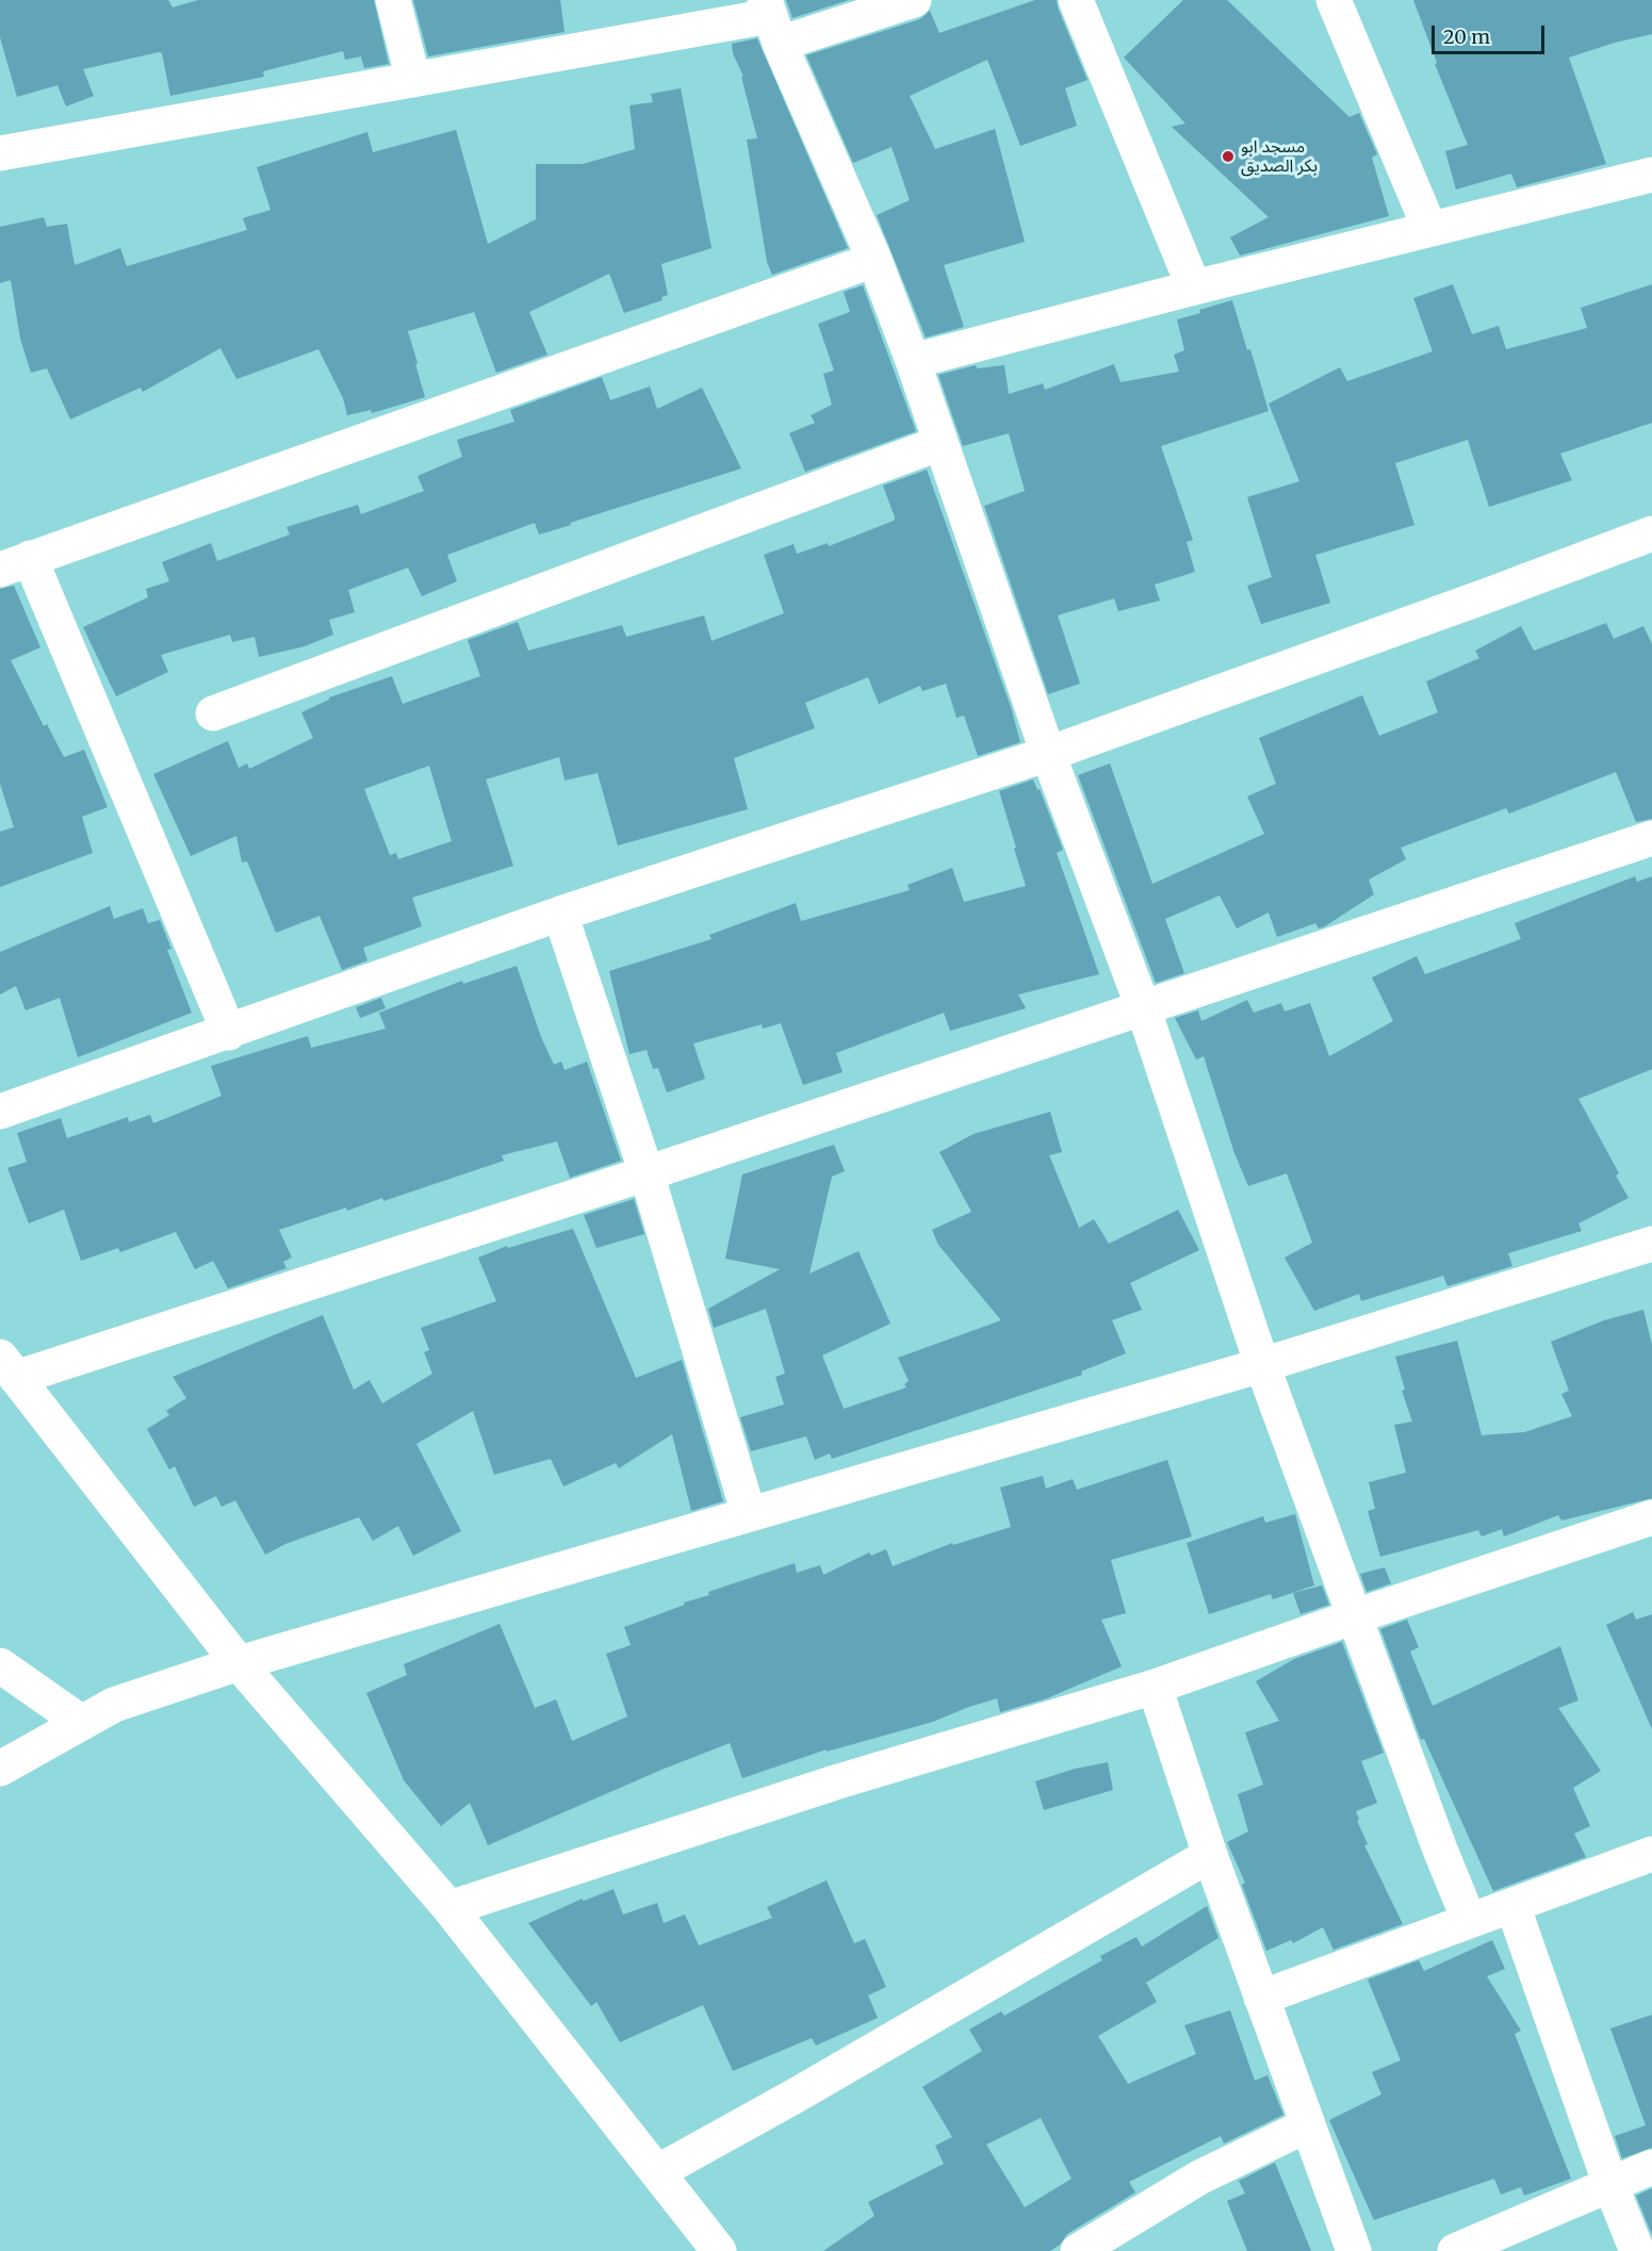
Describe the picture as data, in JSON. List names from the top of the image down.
{
  "places": ["مسجد ابو بكر الصديق"],
  "scale_bar": "20 m"
}
